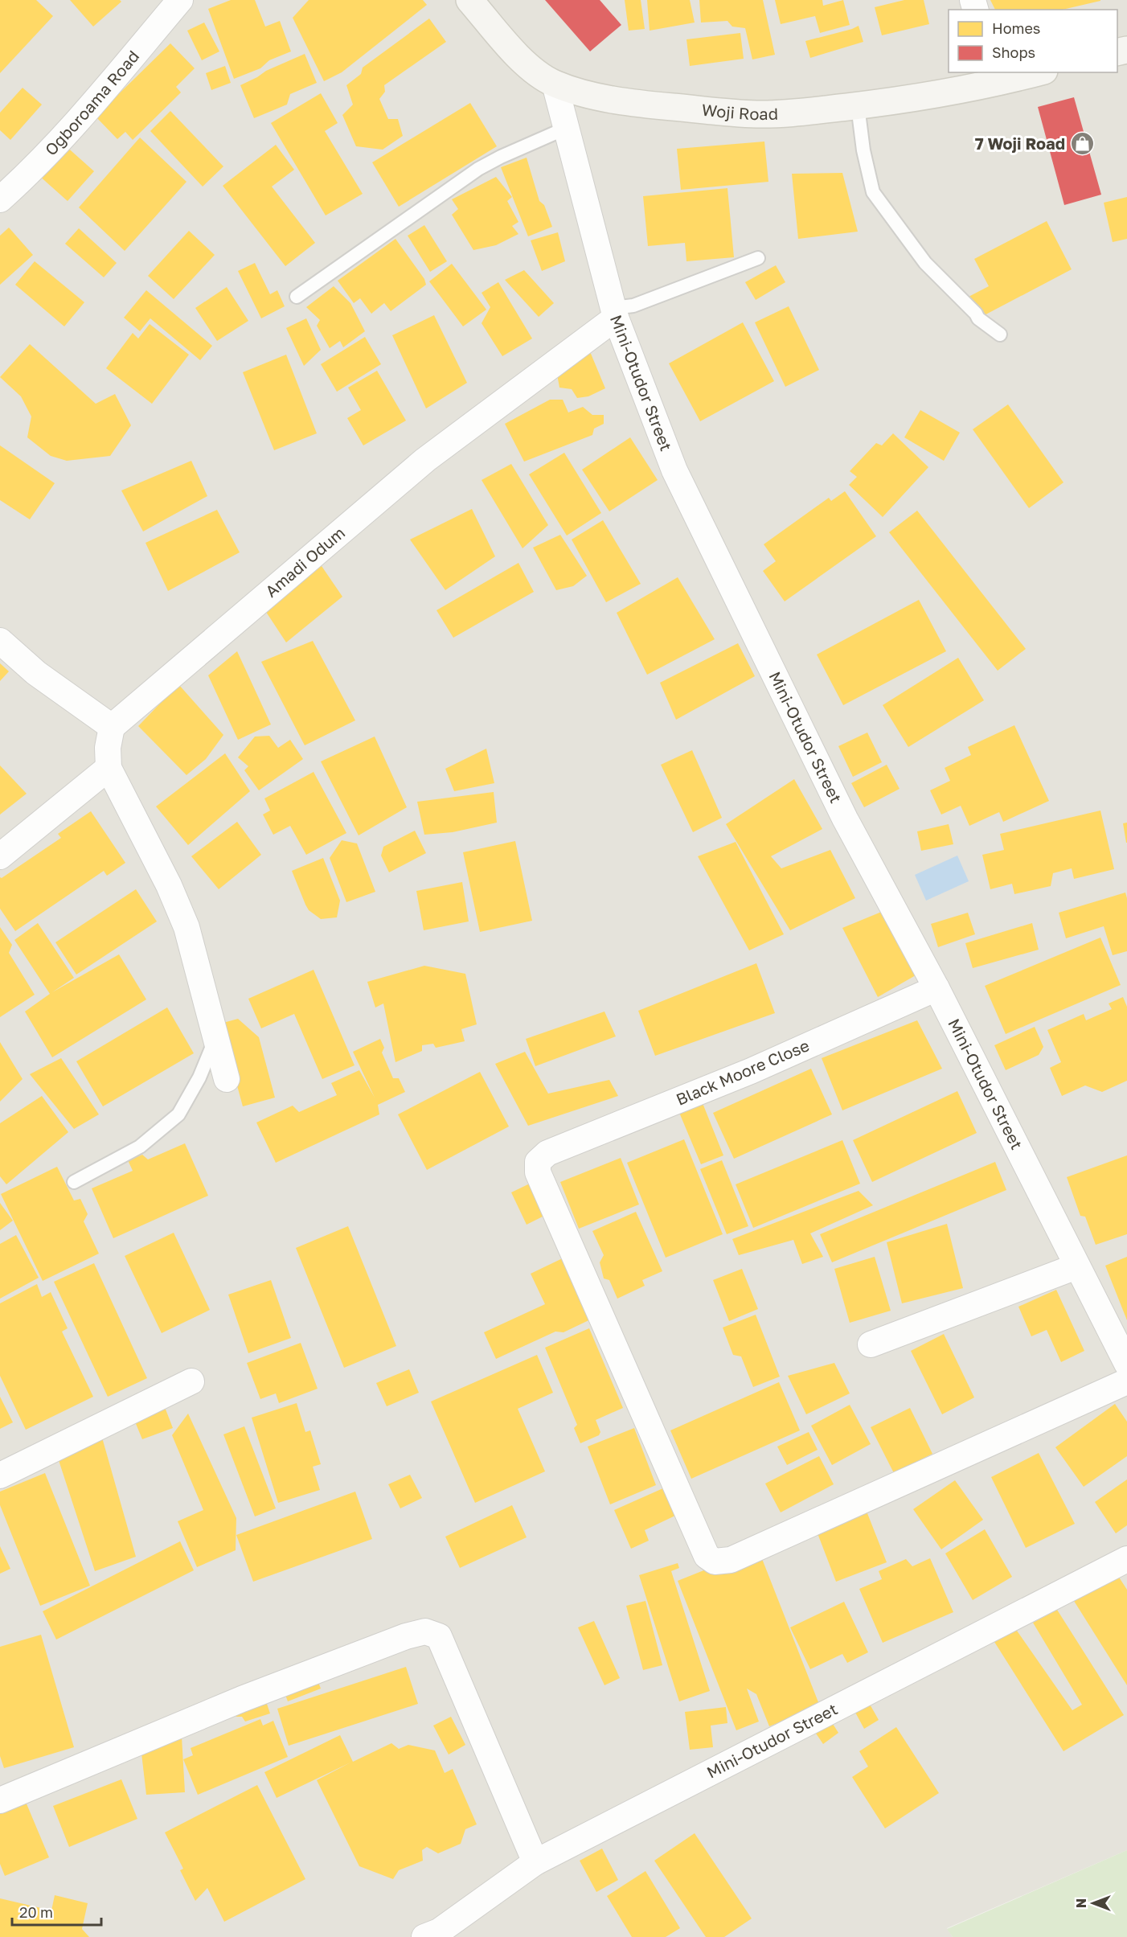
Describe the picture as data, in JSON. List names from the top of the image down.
{
  "streets": {
    "main road": ["Woji Road"],
    "street": [
      "Ogboroama Road",
      "Mini-Otudor Street",
      "Amadi Odum",
      "Black Moore Close"
    ]
  },
  "crossings": [
    ["Woji Road", "Mini-Otudor Street"],
    ["Mini-Otudor Street", "Amadi Odum"],
    ["Mini-Otudor Street", "Black Moore Close"]
  ],
  "places": {
    "shop": ["7 Woji Road"]
  },
  "legend": ["Homes", "Shops"],
  "scale_bar": "20 m",
  "north": "left"
}
